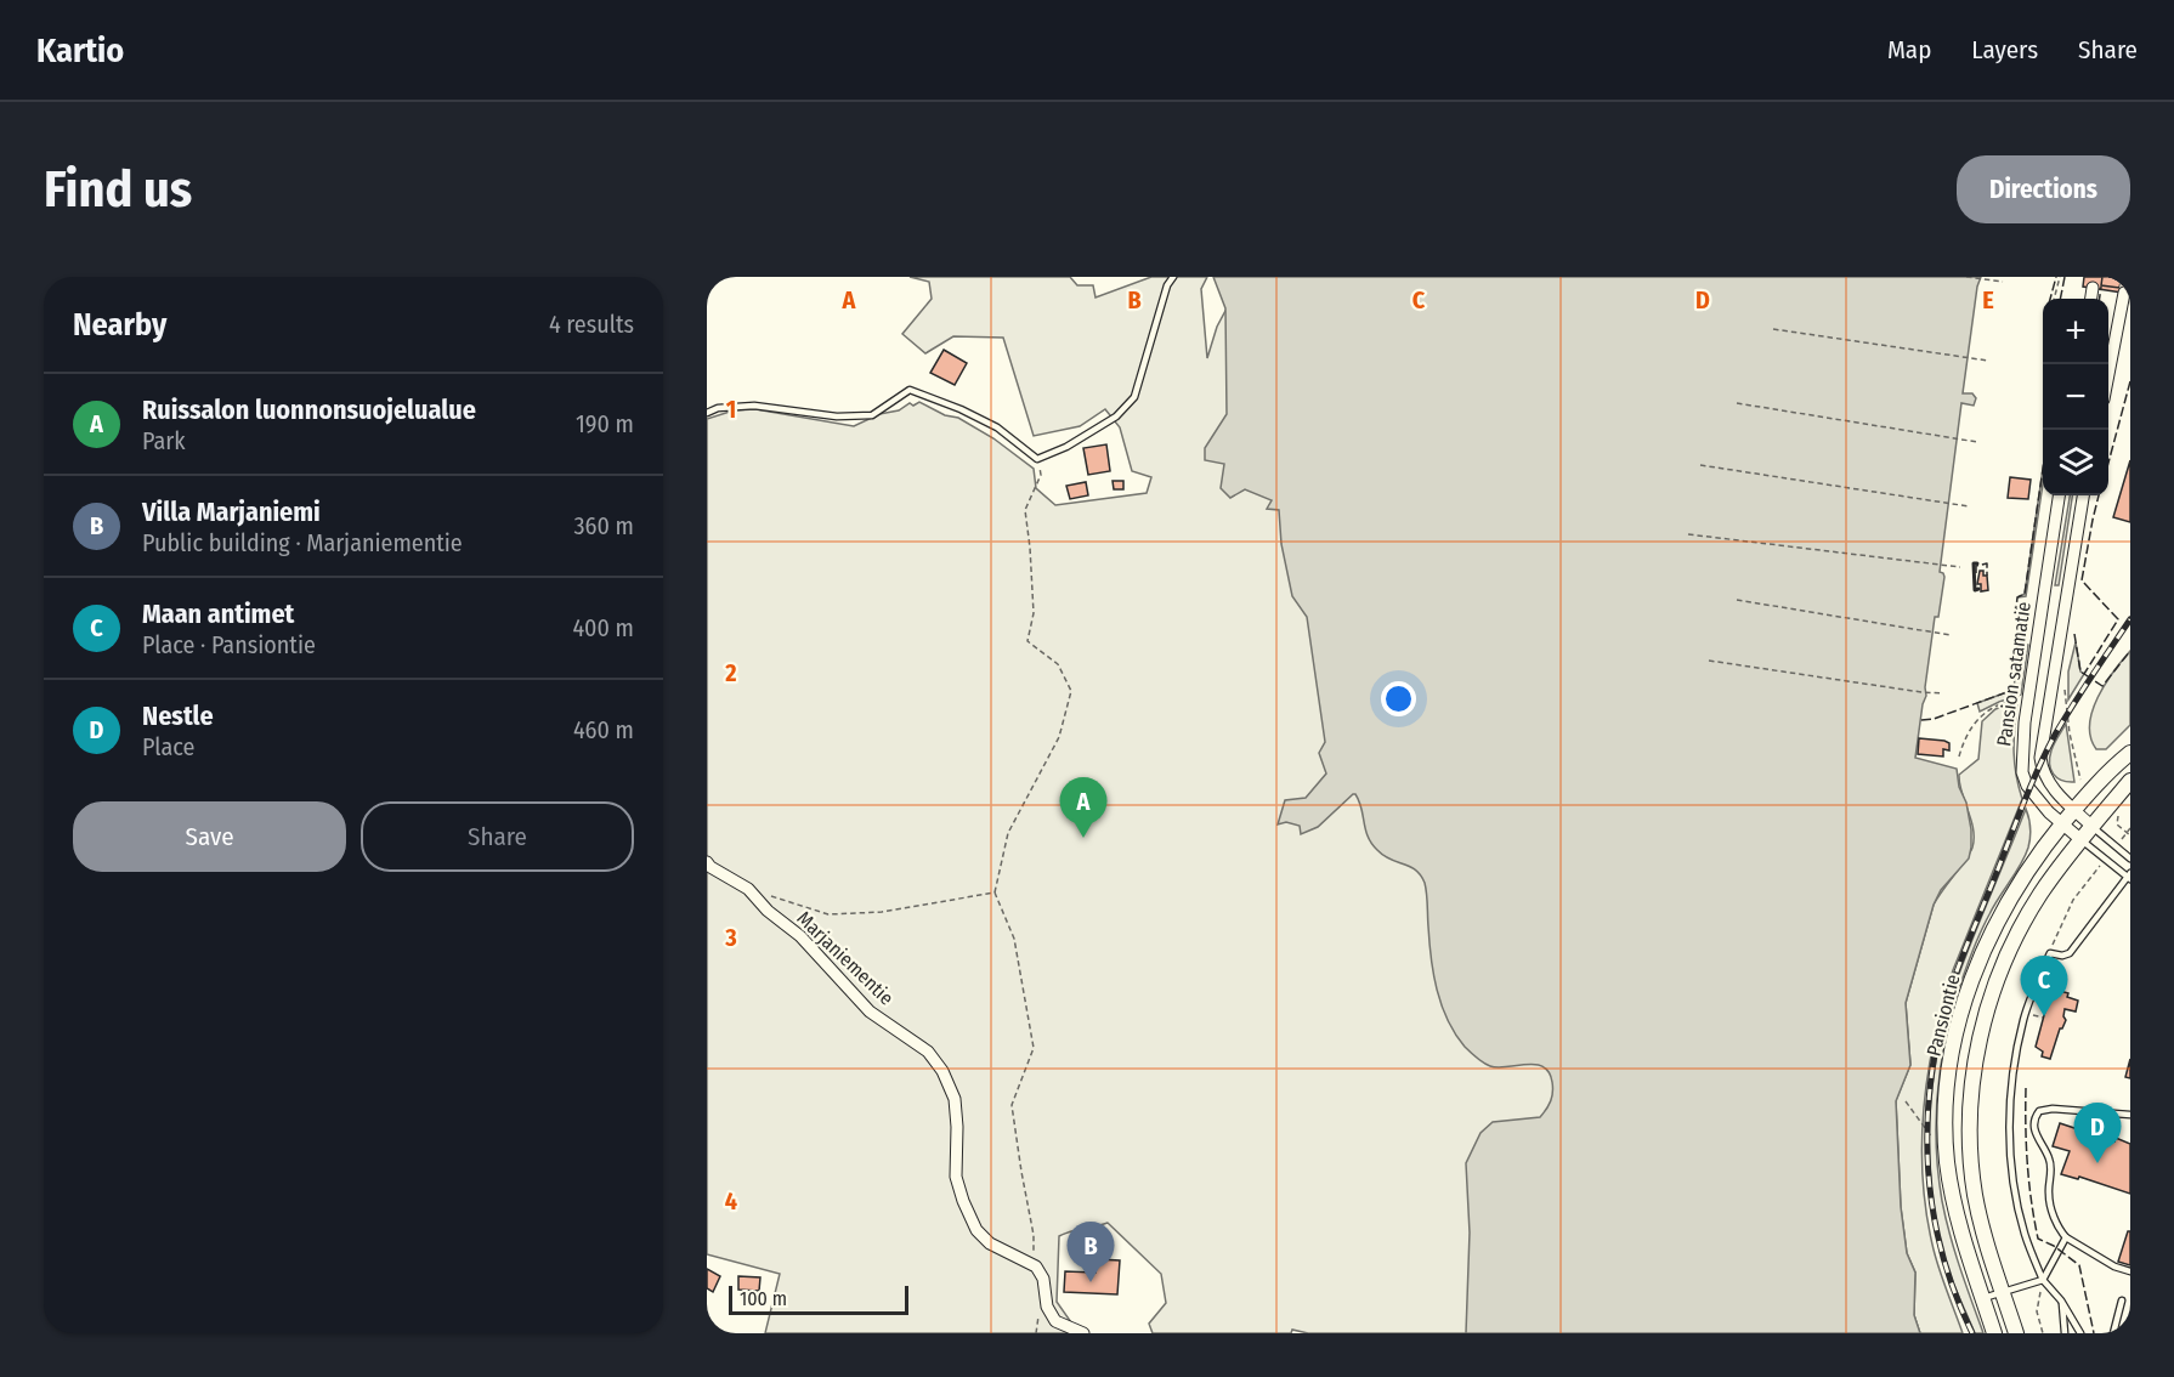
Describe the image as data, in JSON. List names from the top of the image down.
{
  "streets": {
    "street": ["Pansion satamatie", "Marjaniementie", "Pansiontie"]
  },
  "crossings": [
    ["Pansion satamatie", "Pansiontie"]
  ],
  "scale_bar": "100 m",
  "page": {
    "header": "Kartio",
    "nav": ["Map", "Layers", "Share"],
    "buttons": [
      "Directions",
      ["Save", "Share"]
    ],
    "title": "Find us",
    "heading": ["Nearby", "4 results"],
    "map_buttons": ["+", "−"],
    "list": [
      {
        "mark": "A",
        "name": "Ruissalon luonnonsuojelualue",
        "note": "Park",
        "value": "190 m"
      },
      {
        "mark": "B",
        "name": "Villa Marjaniemi",
        "note": "Public building · Marjaniementie",
        "value": "360 m"
      },
      {
        "mark": "C",
        "name": "Maan antimet",
        "note": "Place · Pansiontie",
        "value": "400 m"
      },
      {
        "mark": "D",
        "name": "Nestle",
        "note": "Place",
        "value": "460 m"
      }
    ],
    "pins": [
      "A",
      "C",
      "D",
      "B"
    ],
    "scale": "100 m"
  },
  "grid": {
    "columns": [
      "A",
      "B",
      "C",
      "D",
      "E"
    ],
    "rows": [
      "1",
      "2",
      "3",
      "4"
    ]
  }
}
